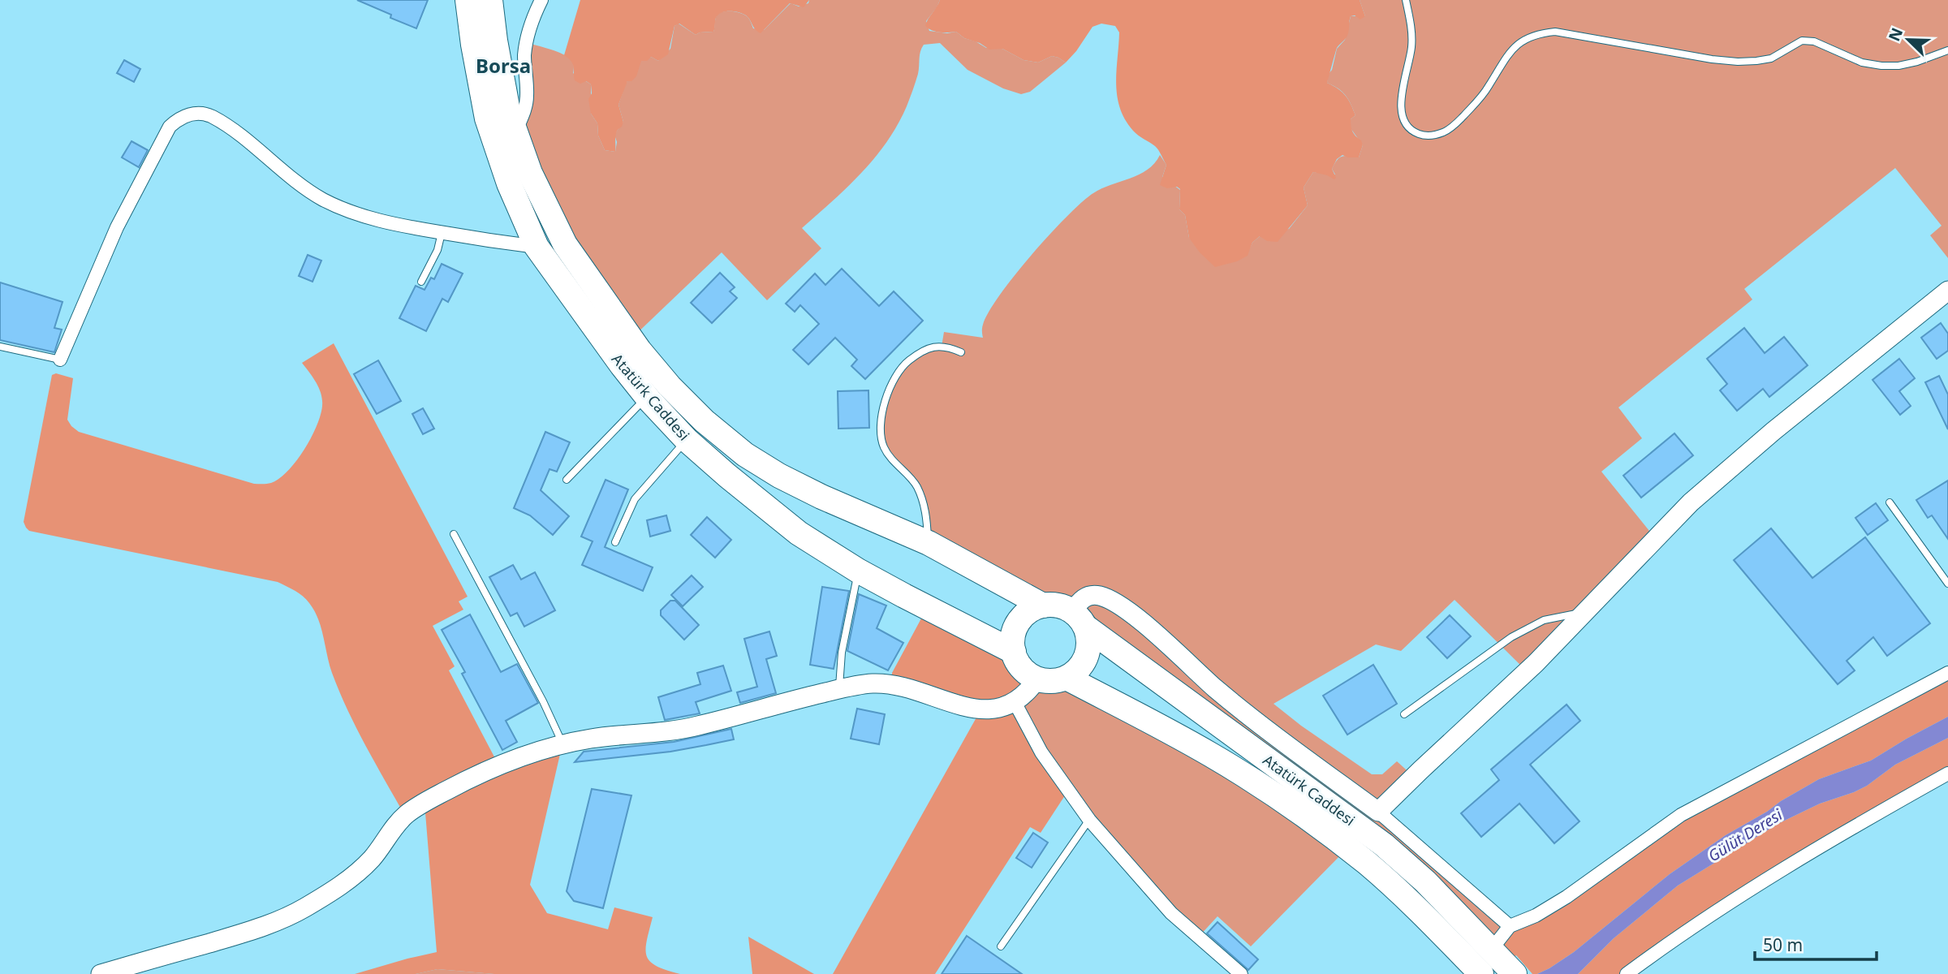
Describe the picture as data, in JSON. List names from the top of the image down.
{
  "streets": {
    "highway": ["Atatürk Caddesi"]
  },
  "districts": ["Borsa"],
  "water": ["Gülüt Deresi"],
  "scale_bar": "50 m",
  "north": "top left"
}
